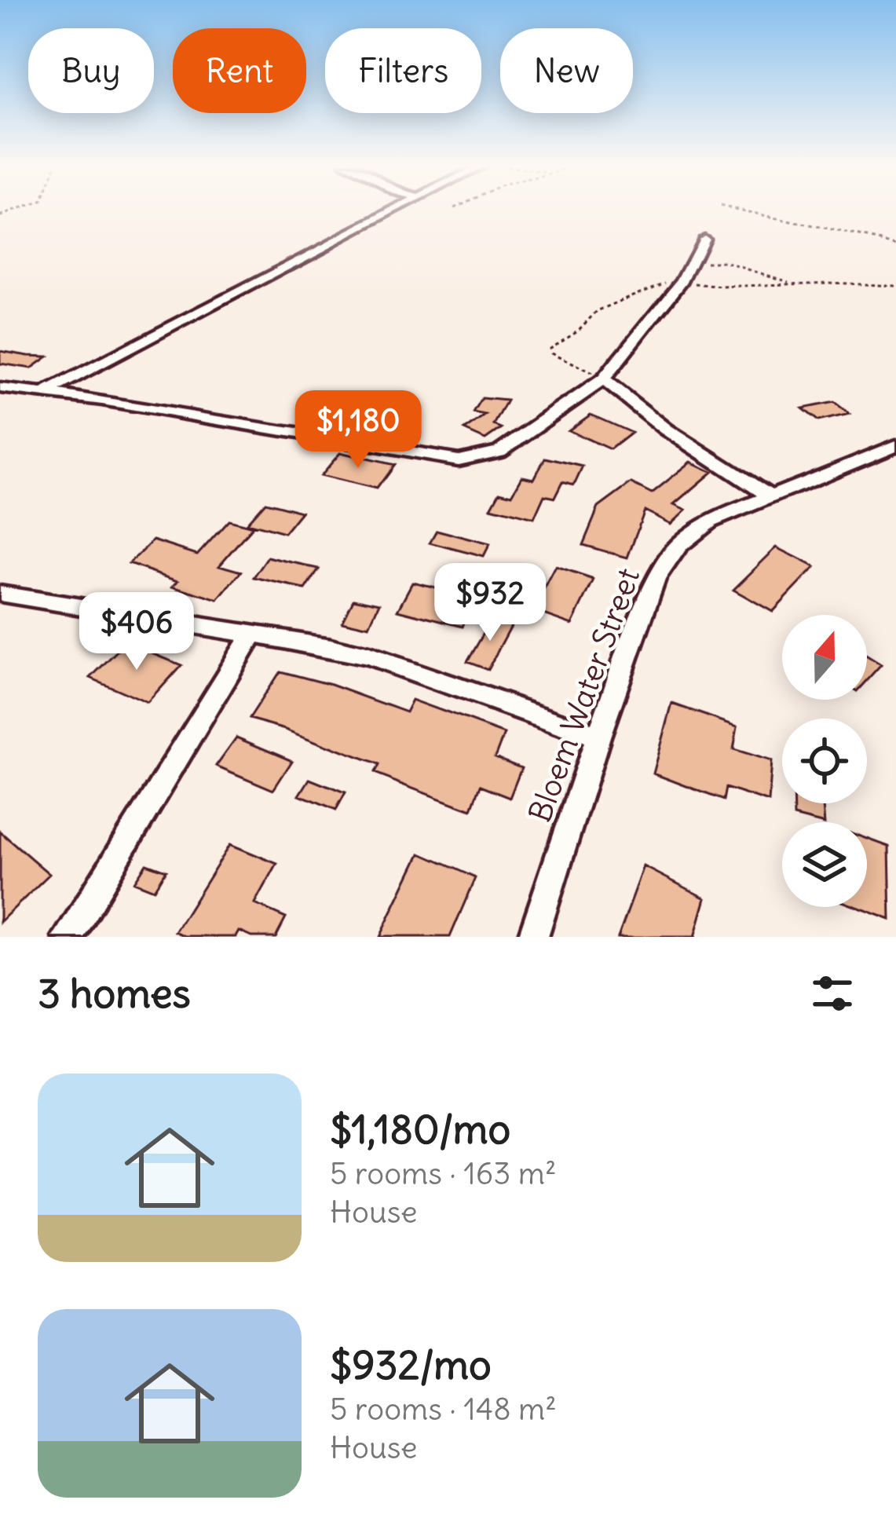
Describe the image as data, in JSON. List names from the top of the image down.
{
  "streets": {
    "street": ["Bloem Water Street"]
  },
  "north": "top",
  "page": {
    "chip": [
      "Buy",
      "Rent",
      "Filters",
      "New"
    ],
    "price": ["$1,180", "$932", "$406"],
    "heading": "3 homes",
    "list": [
      {
        "name": "$1,180/mo",
        "note": "5 rooms · 163 m² · House"
      },
      {
        "name": "$932/mo",
        "note": "5 rooms · 148 m² · House"
      }
    ]
  }
}
